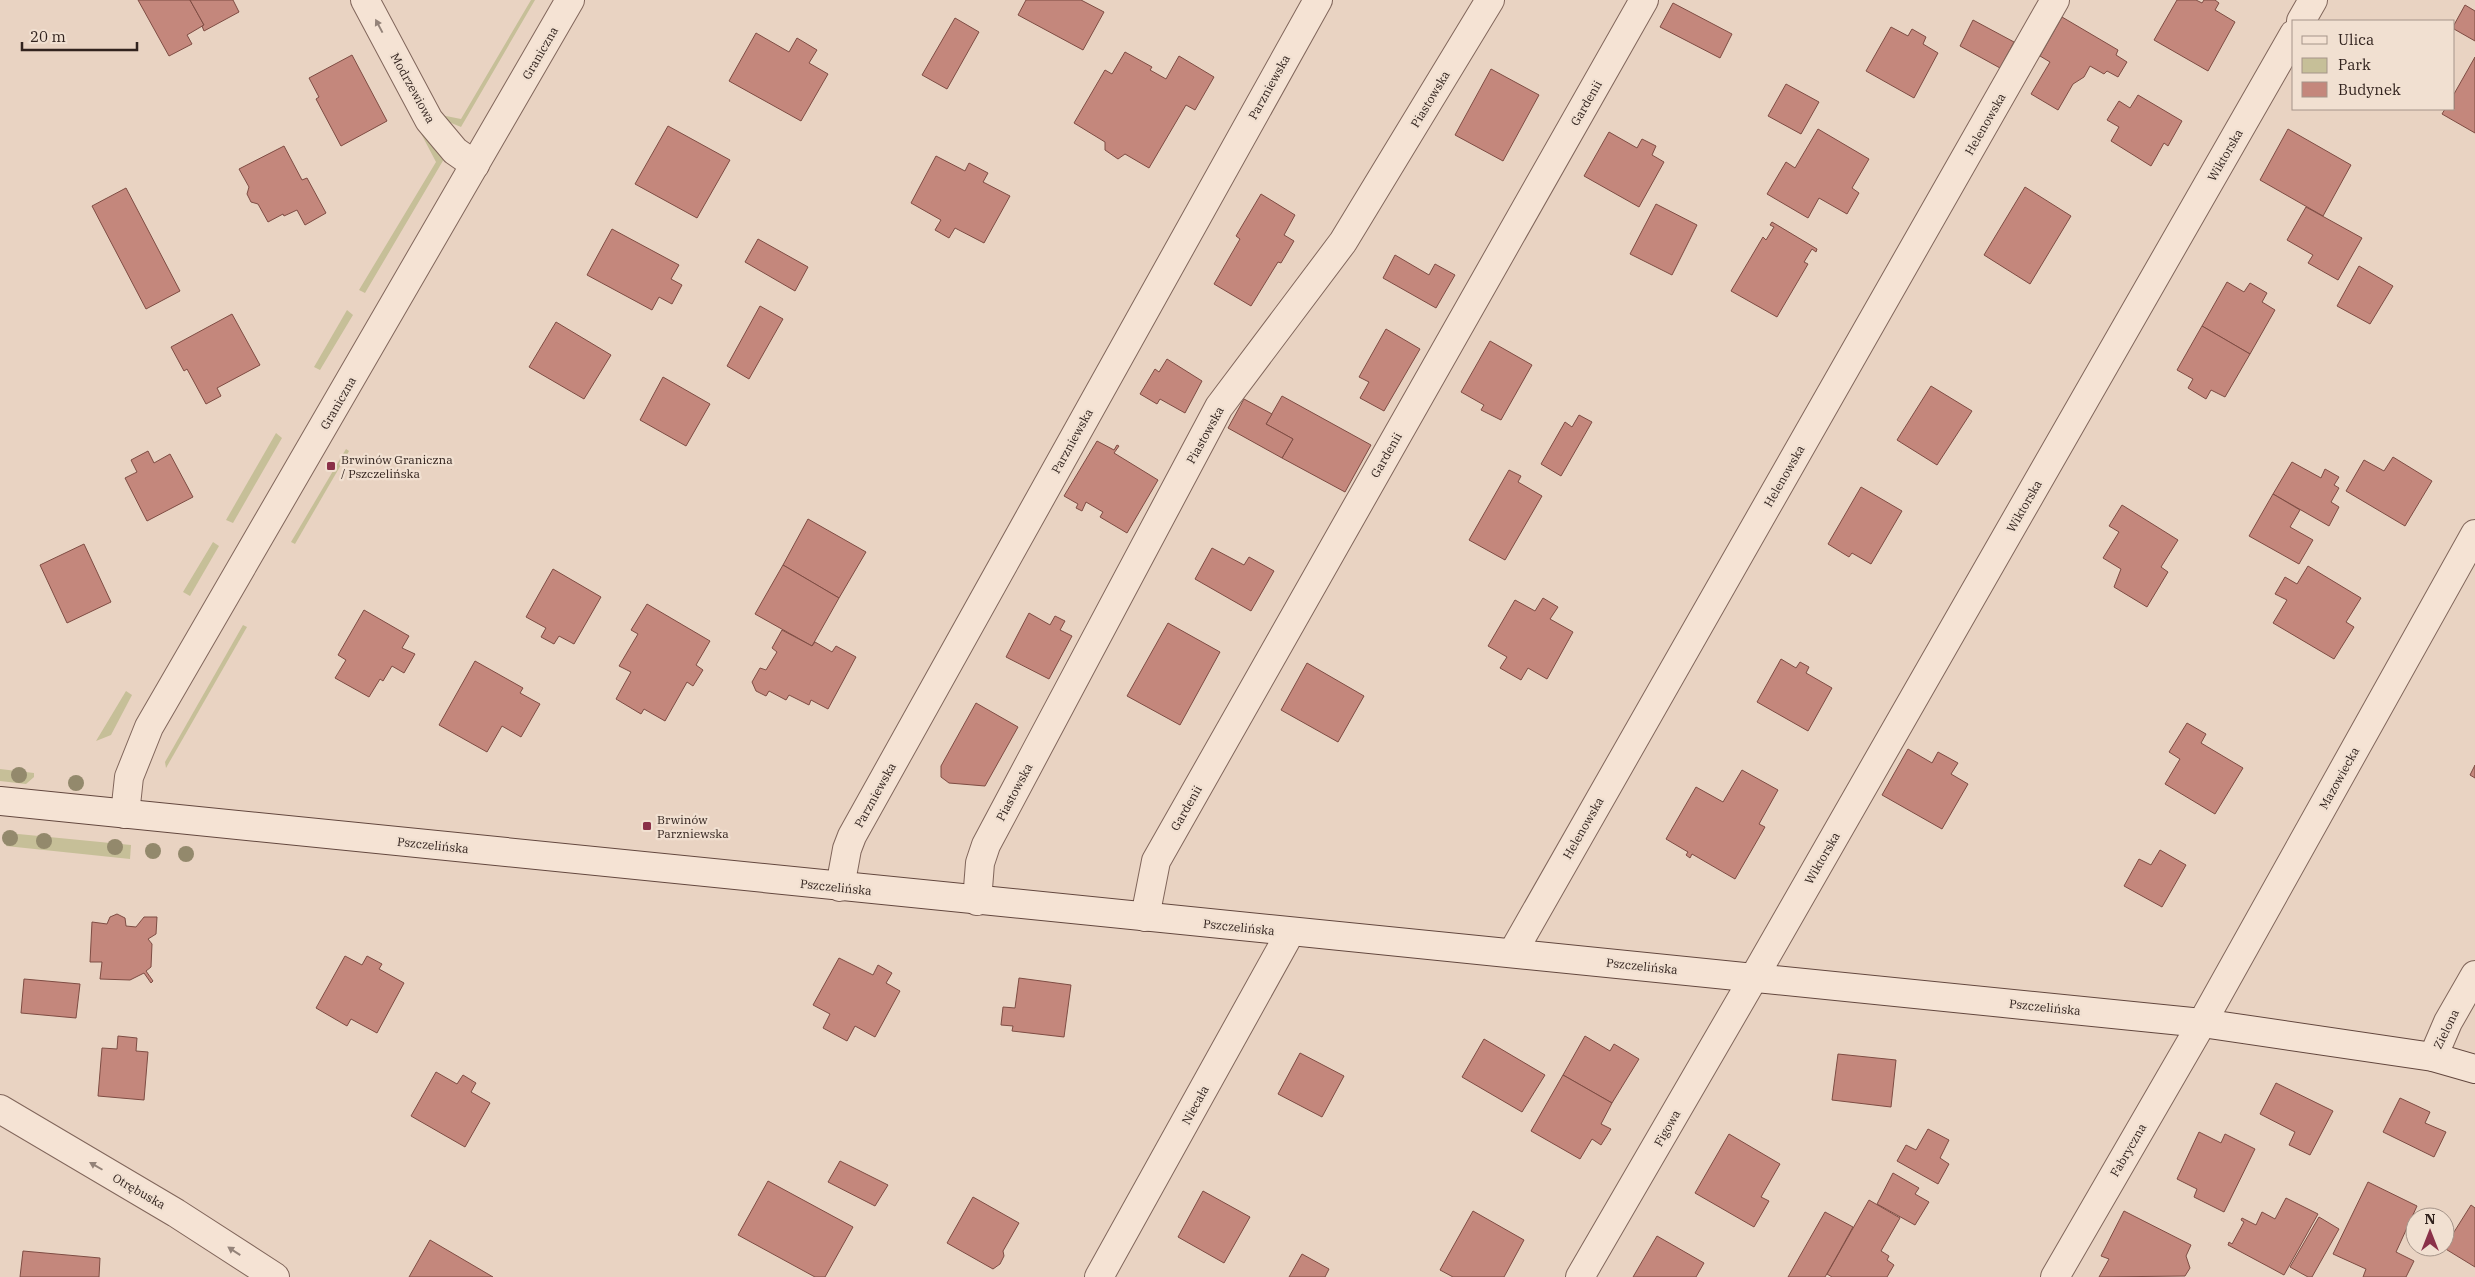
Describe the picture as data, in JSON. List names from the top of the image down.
{
  "streets": {
    "street": [
      "Graniczna",
      "Parzniewska",
      "Modrzewiowa",
      "Piastowska",
      "Gardenii",
      "Helenowska",
      "Wiktorska",
      "Mazowiecka",
      "Pszczelińska",
      "Zielona",
      "Niecała",
      "Figowa",
      "Fabryczna",
      "Otrębuska"
    ]
  },
  "crossings": [
    ["Graniczna", "Modrzewiowa"],
    ["Graniczna", "Pszczelińska"],
    ["Parzniewska", "Pszczelińska"],
    ["Piastowska", "Pszczelińska"],
    ["Gardenii", "Pszczelińska"],
    ["Helenowska", "Pszczelińska"],
    ["Wiktorska", "Pszczelińska"],
    ["Wiktorska", "Figowa"],
    ["Mazowiecka", "Pszczelińska"],
    ["Mazowiecka", "Fabryczna"],
    ["Pszczelińska", "Zielona"],
    ["Pszczelińska", "Niecała"],
    ["Pszczelińska", "Figowa"],
    ["Pszczelińska", "Fabryczna"]
  ],
  "one_way": ["Modrzewiowa", "Otrębuska"],
  "places": {
    "transit": ["Brwinów Graniczna / Pszczelińska", "Brwinów Parzniewska"]
  },
  "legend": ["Ulica", "Park", "Budynek"],
  "scale_bar": "20 m",
  "north": "top"
}
